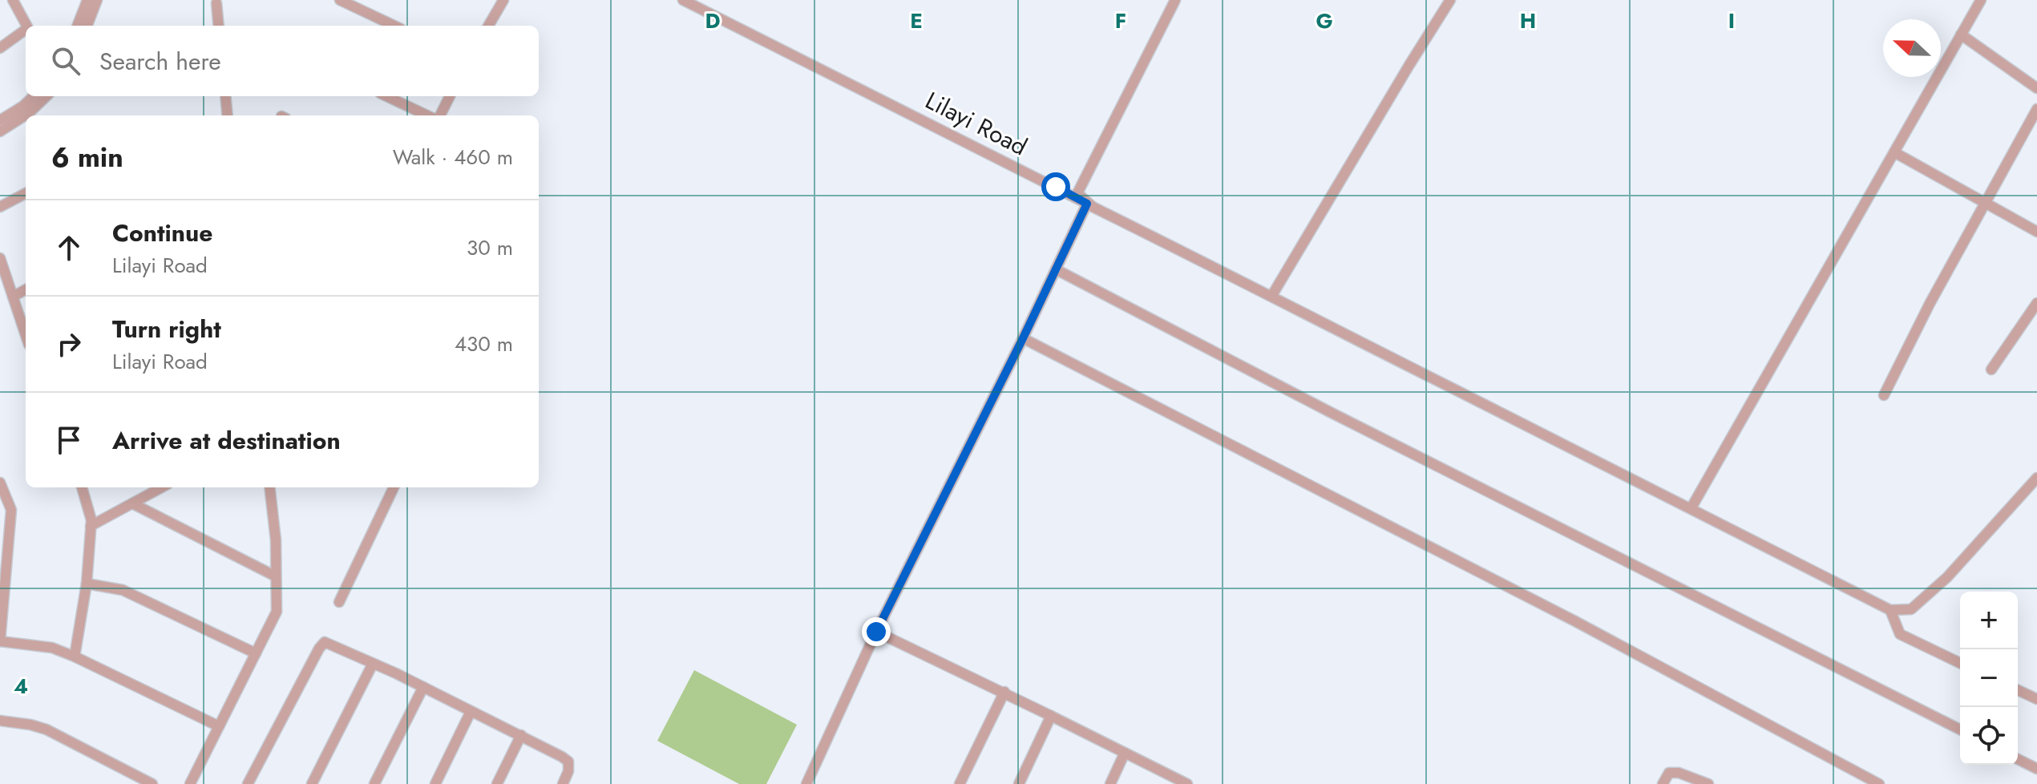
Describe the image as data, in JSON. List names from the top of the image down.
{
  "streets": {
    "street": ["Lilayi Road"]
  },
  "north": "left",
  "page": {
    "search": "Search here",
    "heading": ["6 min", "Walk · 460 m"],
    "list": [
      ["Continue", "Lilayi Road", "30 m"],
      ["Turn right", "Lilayi Road", "430 m"],
      "Arrive at destination"
    ],
    "map_buttons": ["+", "−"]
  },
  "grid": {
    "columns": [
      "D",
      "E",
      "F",
      "G",
      "H",
      "I"
    ],
    "rows": ["4"]
  }
}
